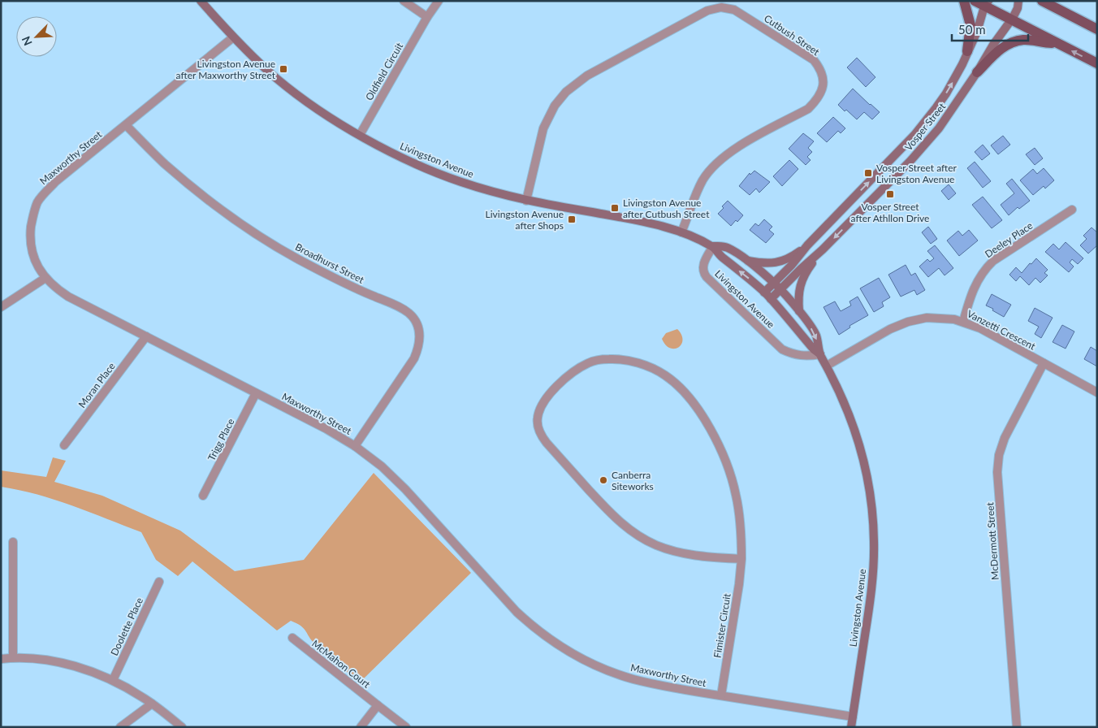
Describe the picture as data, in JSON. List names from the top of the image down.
{
  "streets": {
    "street": [
      "Cutbush Street",
      "Oldfield Circuit",
      "Vosper Street",
      "Maxworthy Street",
      "Livingston Avenue",
      "Deeley Place",
      "Broadhurst Street",
      "Vanzetti Crescent",
      "Moran Place",
      "Trigg Place",
      "McDermott Street",
      "Fimister Circuit",
      "Doolette Place",
      "McMahon Court"
    ]
  },
  "crossings": [
    ["Cutbush Street", "Livingston Avenue"],
    ["Oldfield Circuit", "Livingston Avenue"],
    ["Vosper Street", "Livingston Avenue"],
    ["Maxworthy Street", "Livingston Avenue"],
    ["Maxworthy Street", "Broadhurst Street"],
    ["Maxworthy Street", "Moran Place"],
    ["Maxworthy Street", "Trigg Place"],
    ["Maxworthy Street", "Fimister Circuit"],
    ["Livingston Avenue", "Vanzetti Crescent"],
    ["Deeley Place", "Vanzetti Crescent"],
    ["Vanzetti Crescent", "McDermott Street"]
  ],
  "places": {
    "transit": [
      "Livingston Avenue after Maxworthy Street",
      "Vosper Street after Livingston Avenue",
      "Vosper Street after Athllon Drive",
      "Livingston Avenue after Cutbush Street",
      "Livingston Avenue after Shops"
    ],
    "other": ["Canberra Siteworks"]
  },
  "scale_bar": "50 m",
  "north": "bottom left"
}
